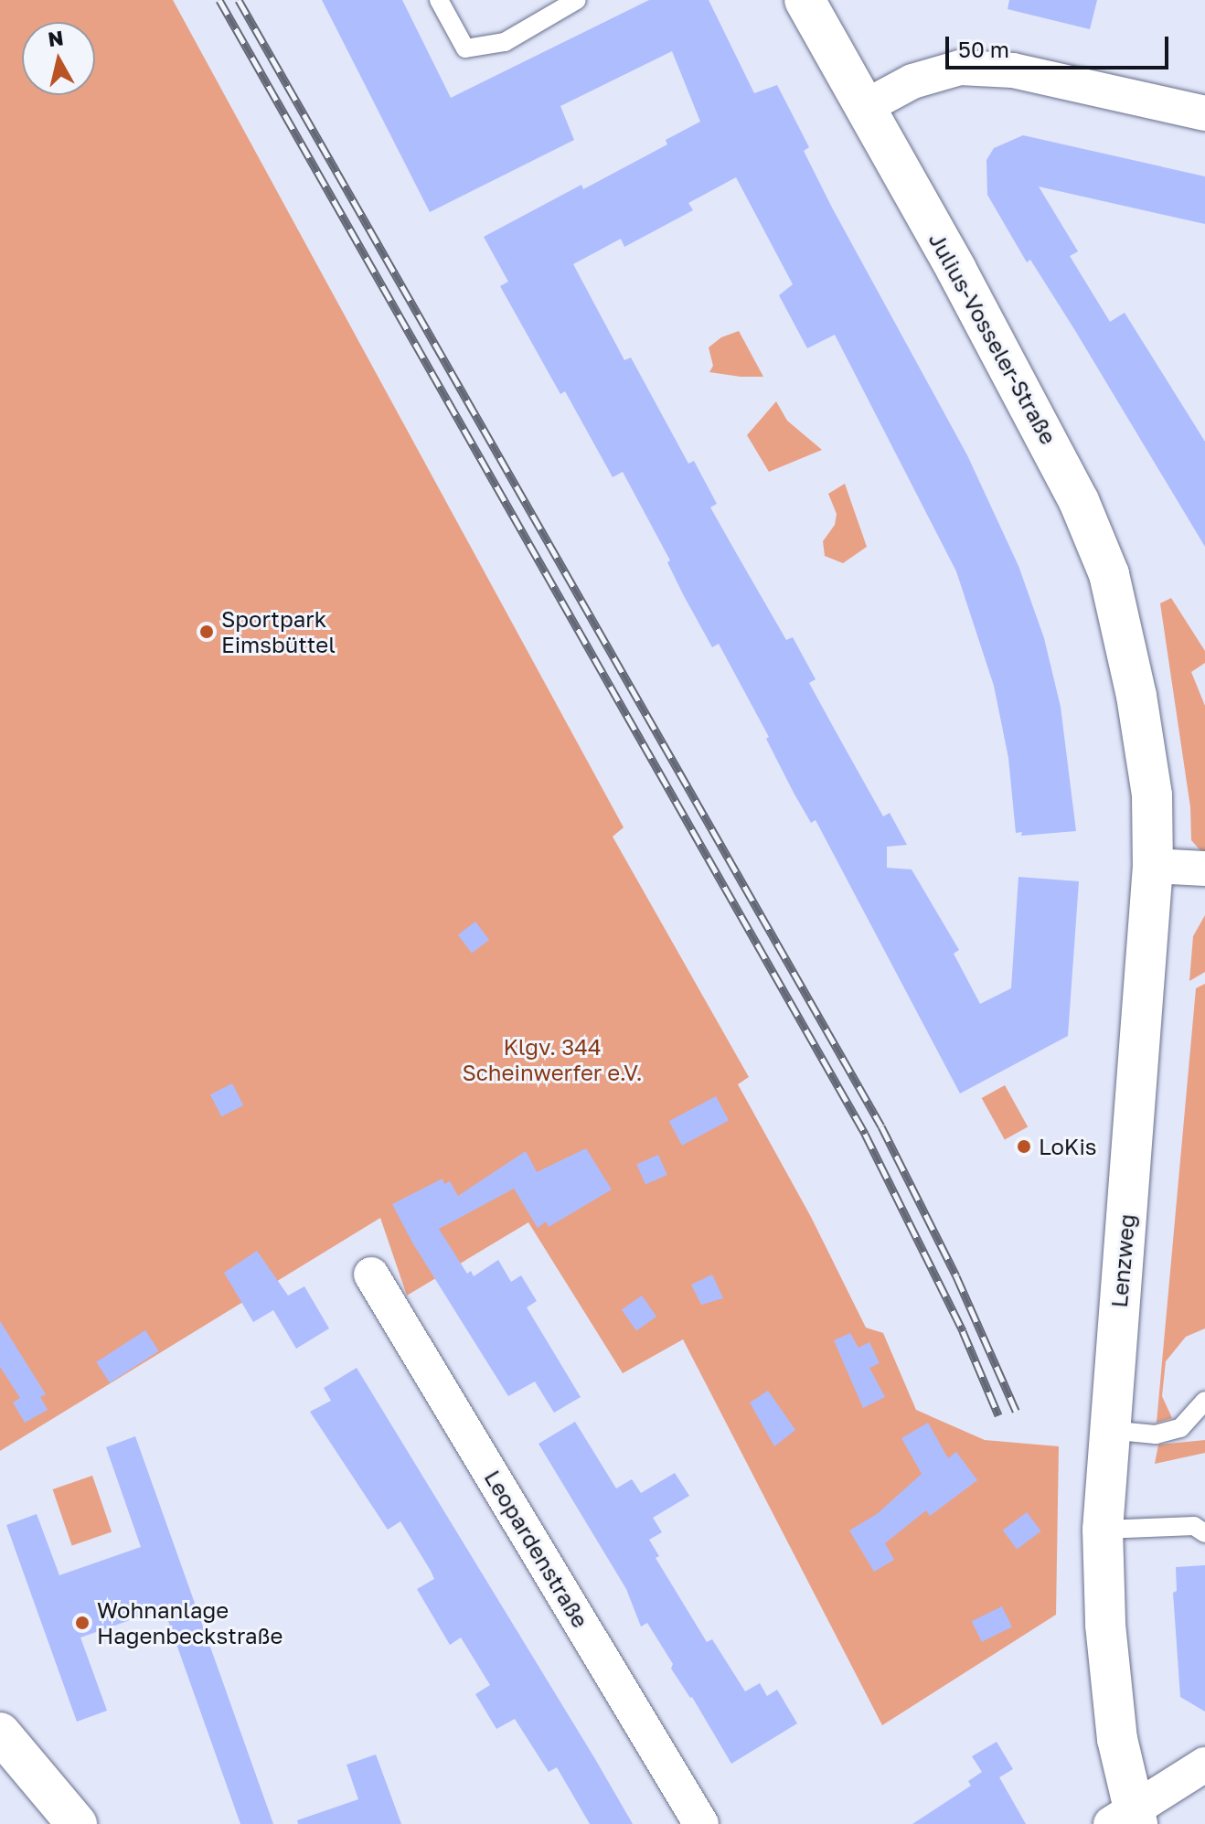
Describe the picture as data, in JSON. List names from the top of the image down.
{
  "streets": {
    "street": ["Julius-Vosseler-Straße", "Lenzweg", "Leopardenstraße"]
  },
  "crossings": [
    ["Julius-Vosseler-Straße", "Lenzweg"]
  ],
  "parks": ["Klgv. 344 Scheinwerfer e.V."],
  "places": ["Sportpark Eimsbüttel", "LoKis", "Wohnanlage Hagenbeckstraße"],
  "scale_bar": "50 m",
  "north": "top"
}
